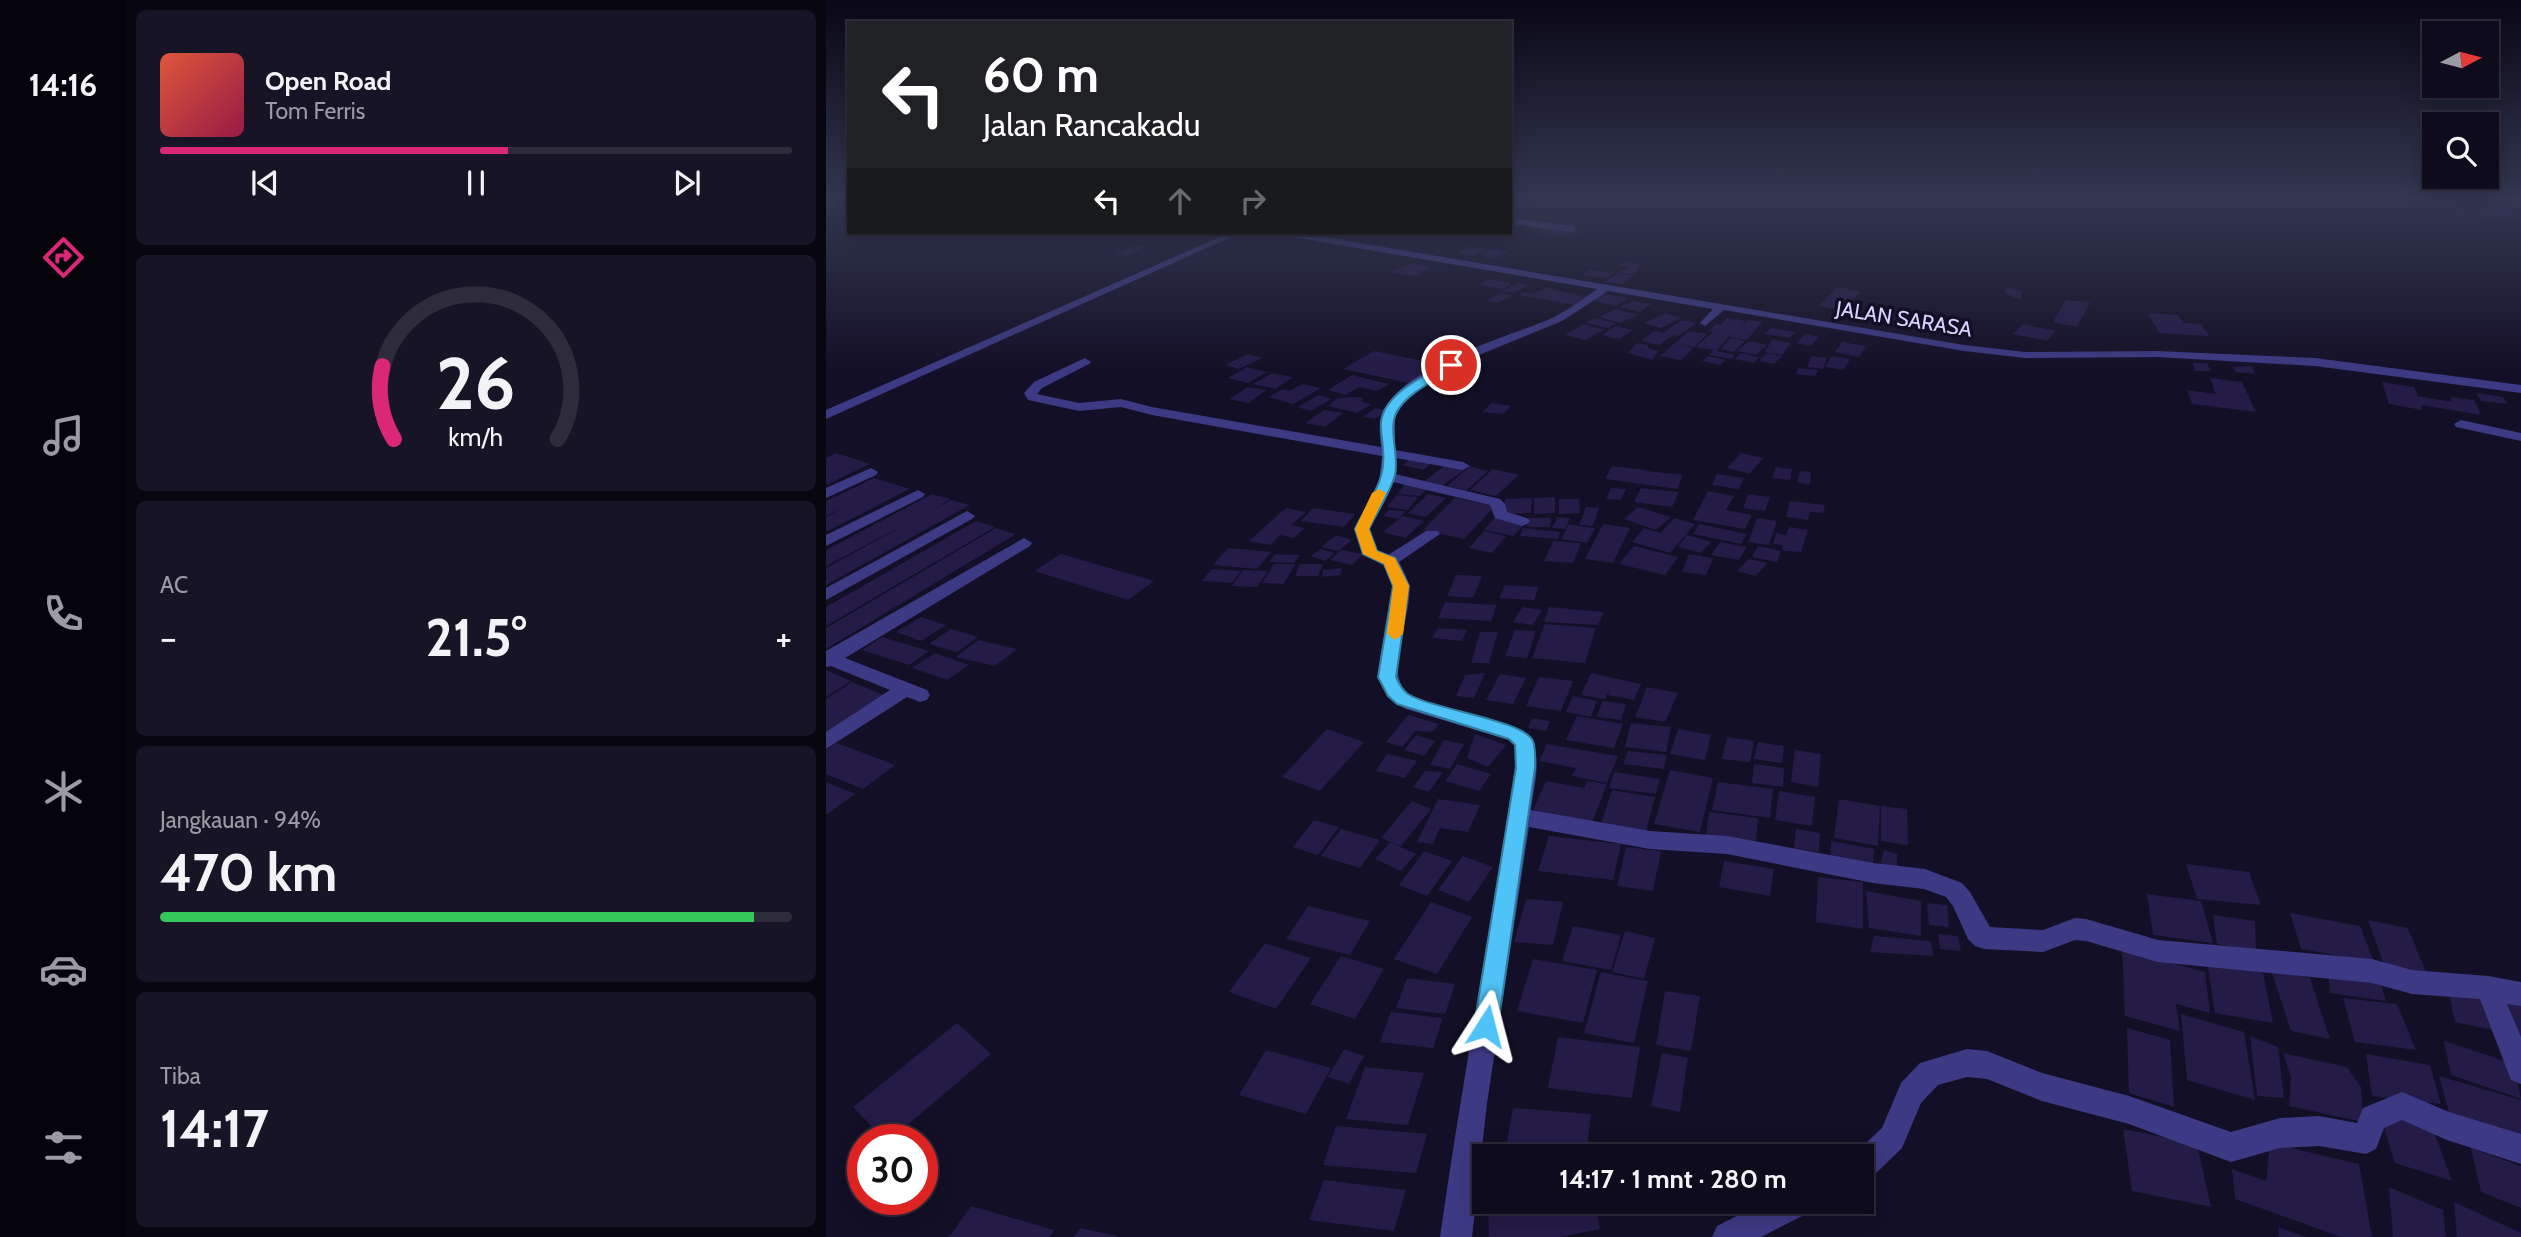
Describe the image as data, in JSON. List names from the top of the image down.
{
  "streets": {
    "street": ["JALAN SARASA"]
  },
  "north": "right",
  "page": {
    "tabs": "14:16",
    "turn": ["60 m", "Jalan Rancakadu"],
    "song": ["Open Road", "Tom Ferris"],
    "tile": [
      "AC",
      ["Jangkauan · 94%", "470 km"],
      ["Tiba", "14:17"]
    ],
    "heat": ["−", "21.5°", "+"],
    "limit": "30",
    "trip": "14:17 · 1 mnt · 280 m",
    "gauge": ["26", "km/h"]
  }
}
